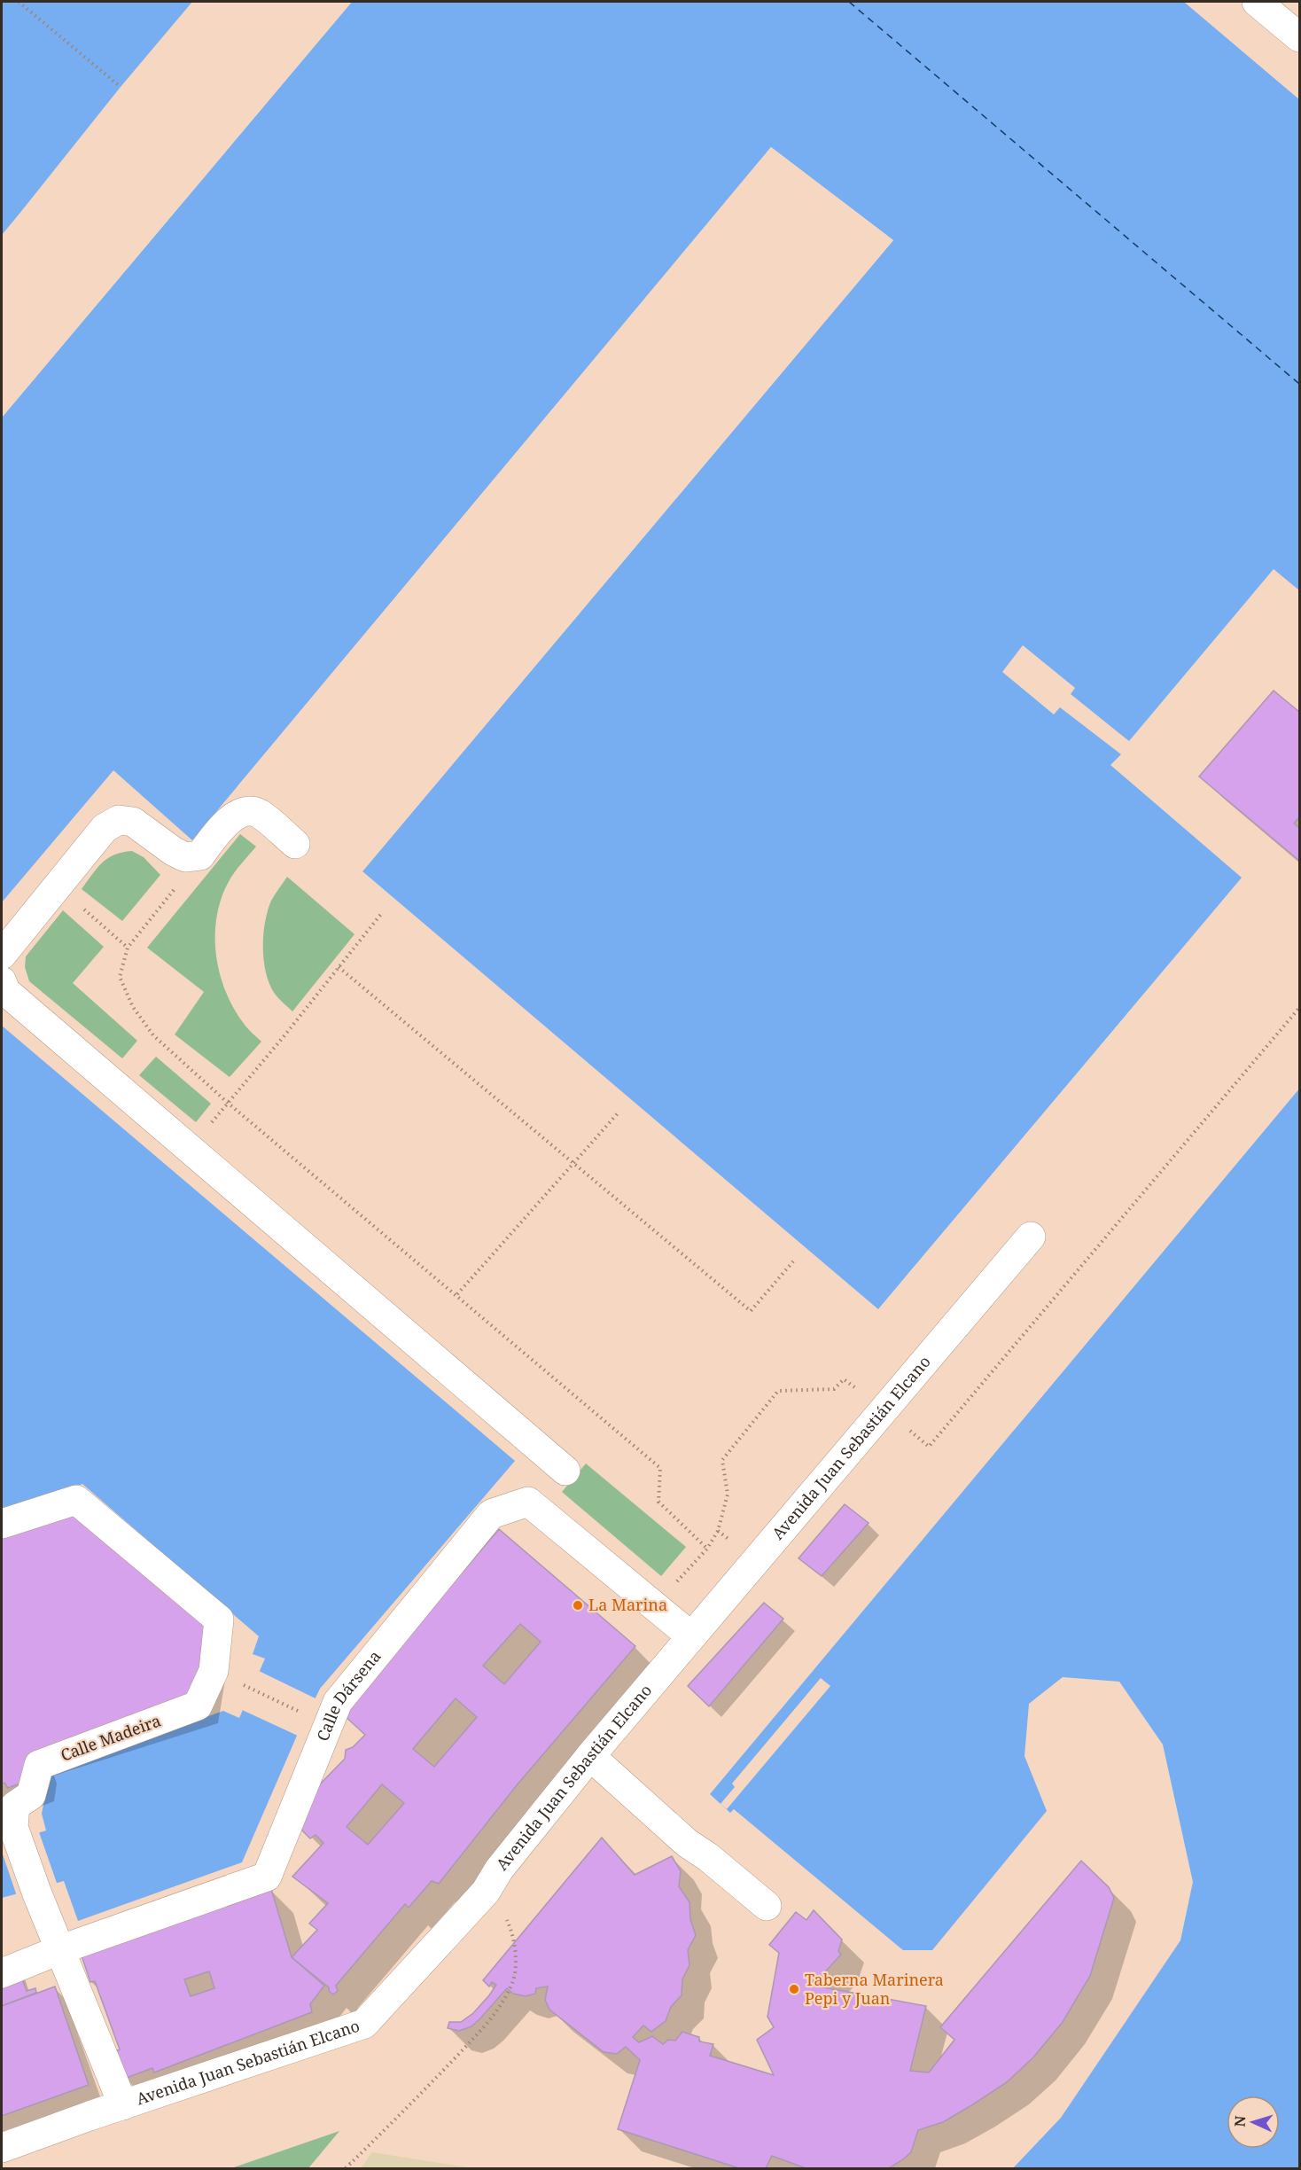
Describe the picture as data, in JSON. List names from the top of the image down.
{
  "streets": {
    "street": ["Avenida Juan Sebastián Elcano", "Calle Dársena", "Calle Madeira"]
  },
  "crossings": [
    ["Avenida Juan Sebastián Elcano", "Calle Dársena"],
    ["Avenida Juan Sebastián Elcano", "Calle Madeira"],
    ["Calle Dársena", "Calle Madeira"]
  ],
  "places": ["La Marina", "Taberna Marinera Pepi y Juan"],
  "north": "left"
}
